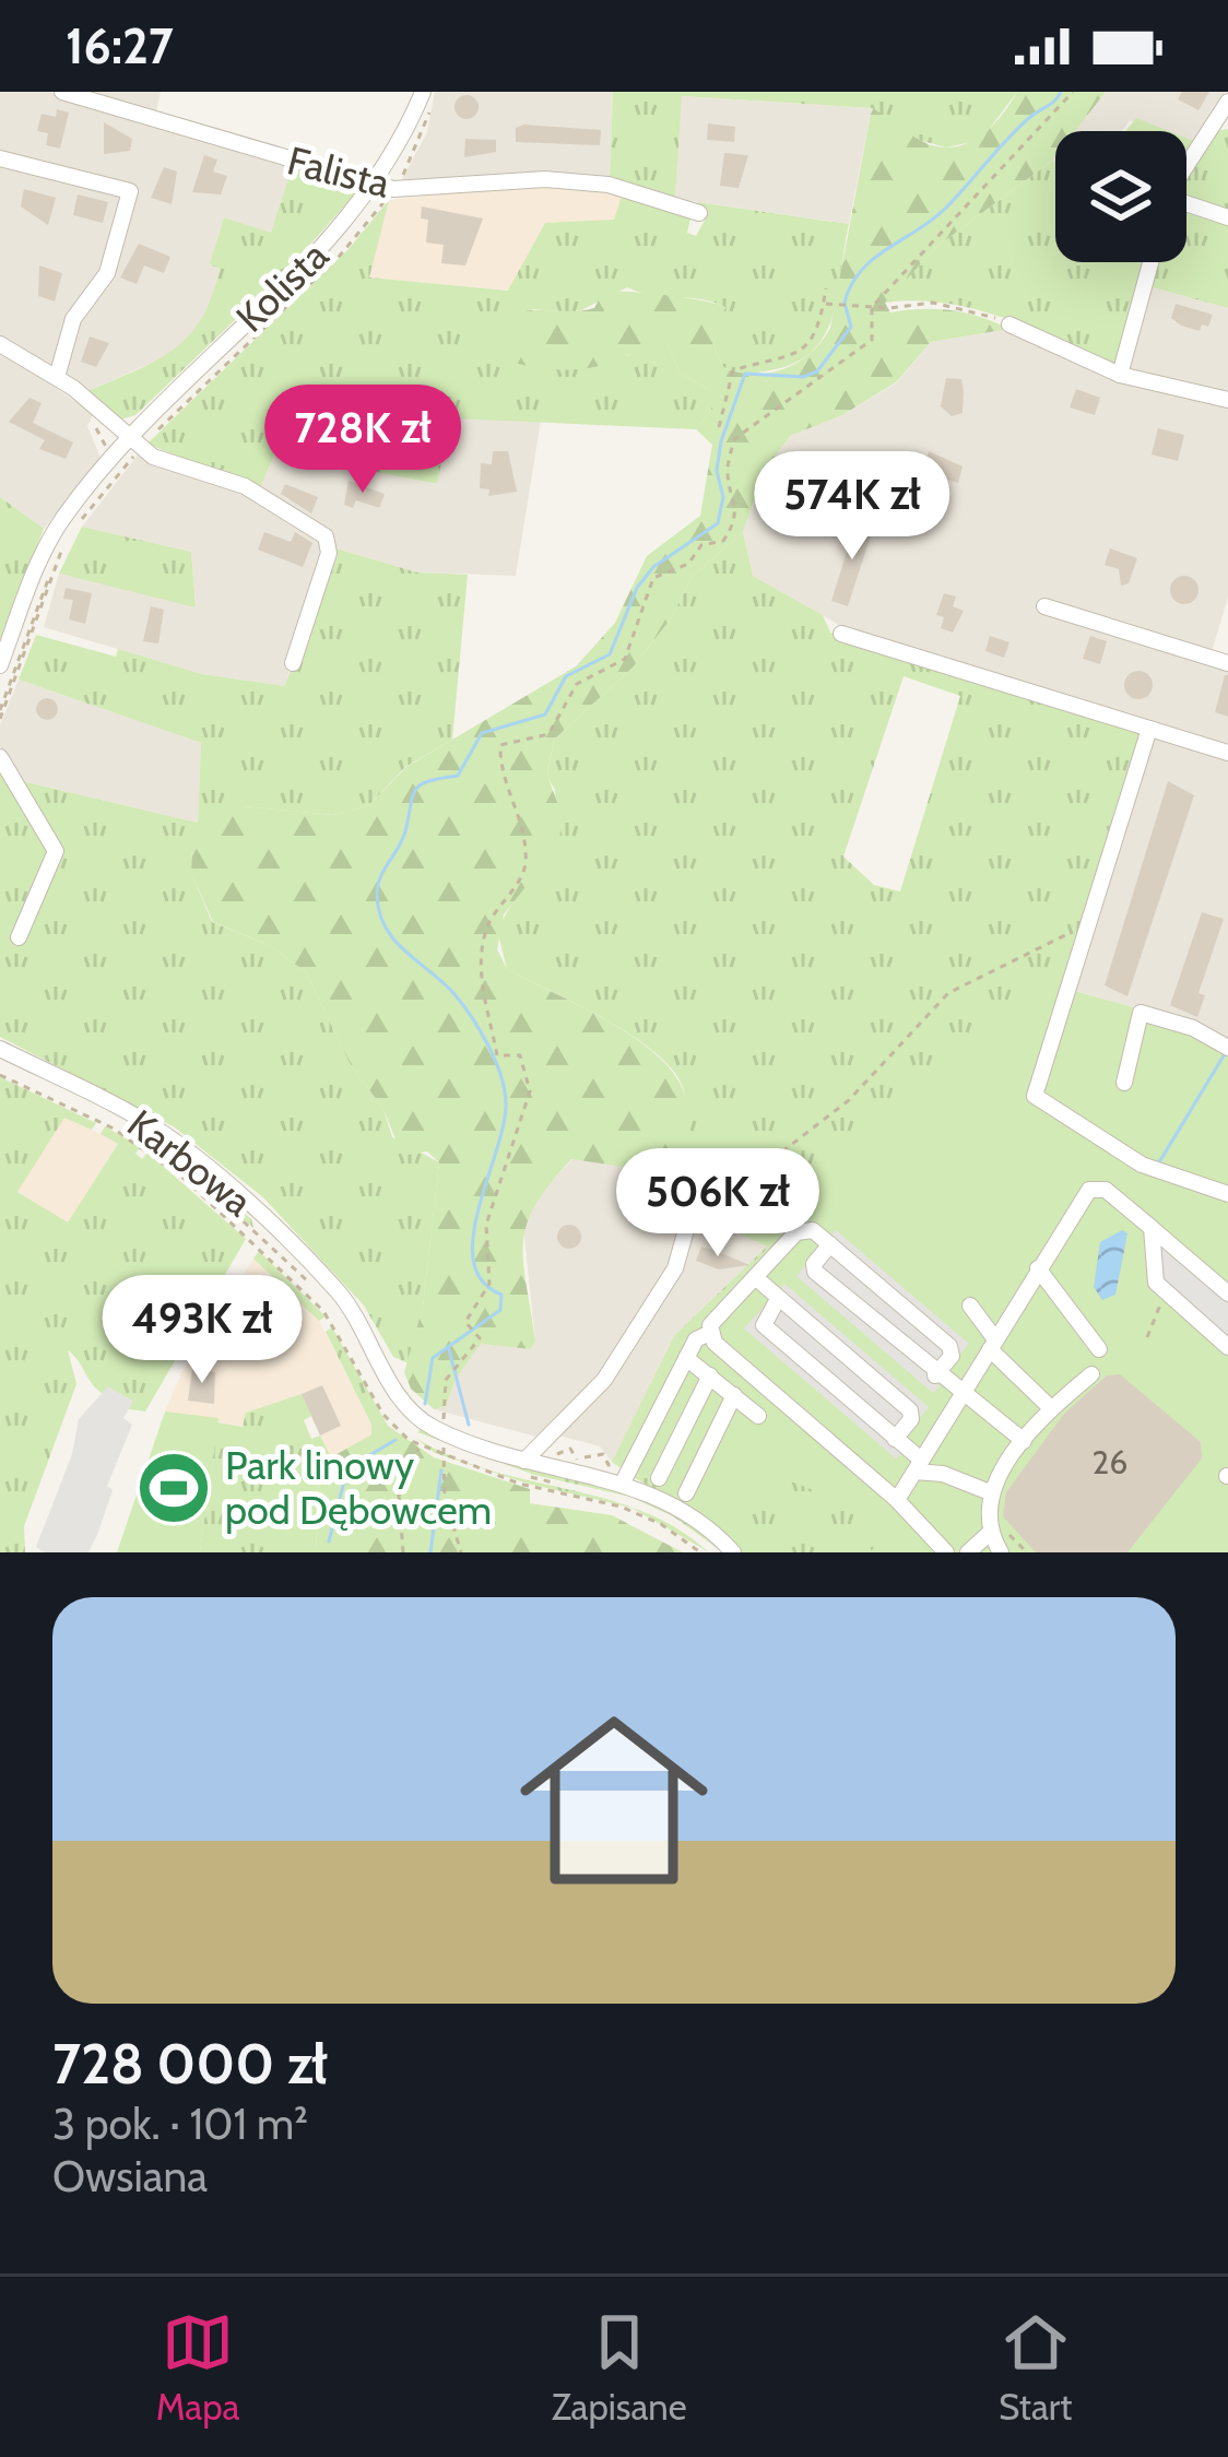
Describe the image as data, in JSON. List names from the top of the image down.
{
  "streets": {
    "street": ["Falista", "Kolista", "Karbowa"]
  },
  "crossings": [
    ["Falista", "Kolista"]
  ],
  "places": {
    "sports": ["Park linowy pod Dębowcem"]
  },
  "house_numbers": ["26"],
  "page": {
    "status": "16:27",
    "price": [
      "728K zł",
      "574K zł",
      "506K zł",
      "493K zł"
    ],
    "list": [
      {
        "name": "728 000 zł",
        "note": "3 pok. · 101 m² · Owsiana"
      }
    ],
    "tabs": ["Mapa", "Zapisane", "Start"]
  }
}
